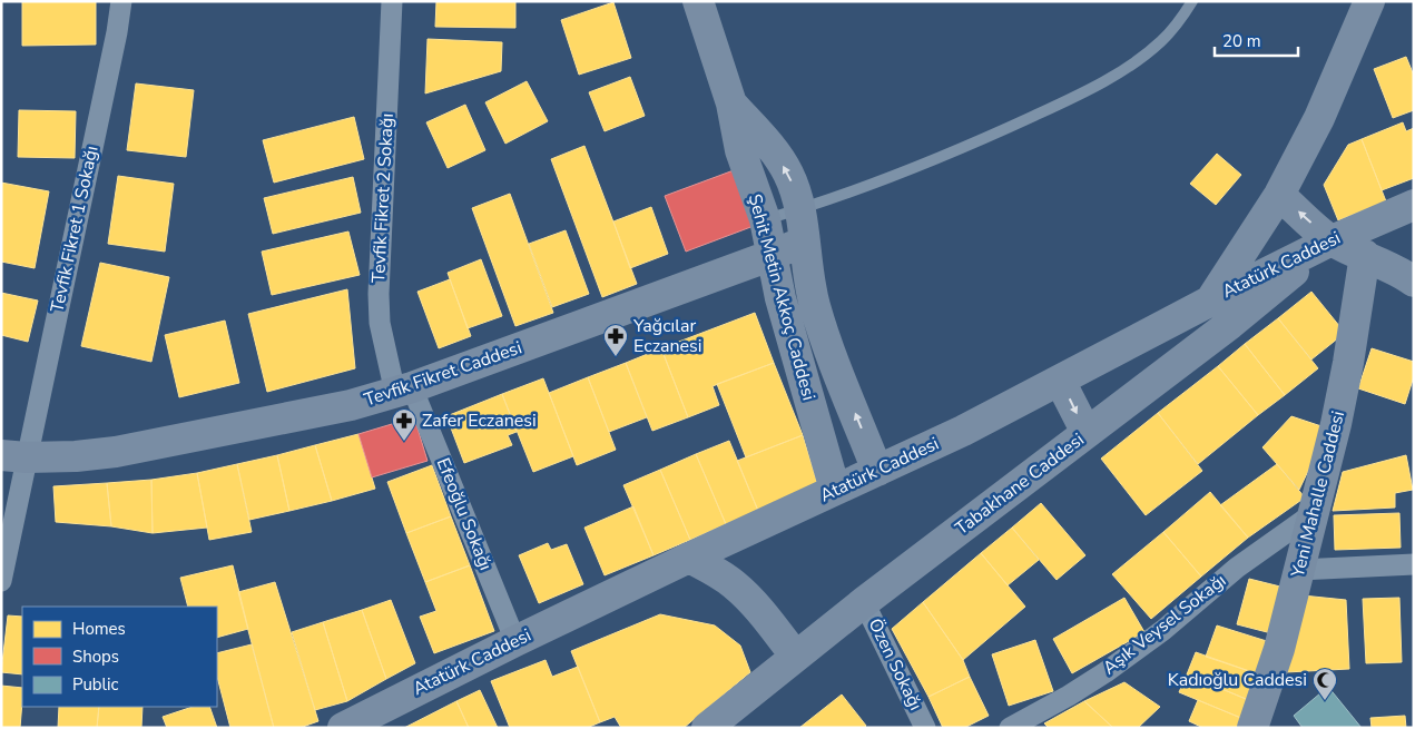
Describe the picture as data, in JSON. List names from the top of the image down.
{
  "streets": {
    "street": [
      "Tevfik Fikret 2 Sokağı",
      "Tevfik Fikret 1 Sokağı",
      "Atatürk Caddesi",
      "Şehit Metin Akkoç Caddesi",
      "Tevfik Fikret Caddesi",
      "Tabakhane Caddesi",
      "Yeni Mahalle Caddesi",
      "Efeoğlu Sokağı",
      "Aşık Veysel Sokağı",
      "Özen Sokağı"
    ]
  },
  "crossings": [
    ["Tevfik Fikret 2 Sokağı", "Tevfik Fikret Caddesi"],
    ["Tevfik Fikret 2 Sokağı", "Efeoğlu Sokağı"],
    ["Tevfik Fikret 1 Sokağı", "Tevfik Fikret Caddesi"],
    ["Atatürk Caddesi", "Şehit Metin Akkoç Caddesi"],
    ["Atatürk Caddesi", "Tabakhane Caddesi"],
    ["Atatürk Caddesi", "Efeoğlu Sokağı"],
    ["Şehit Metin Akkoç Caddesi", "Tevfik Fikret Caddesi"],
    ["Tevfik Fikret Caddesi", "Efeoğlu Sokağı"],
    ["Tabakhane Caddesi", "Özen Sokağı"],
    ["Yeni Mahalle Caddesi", "Aşık Veysel Sokağı"]
  ],
  "places": {
    "pharmacy": ["Yağcılar Eczanesi", "Zafer Eczanesi"],
    "mosque": ["Kadıoğlu Caddesi"]
  },
  "legend": ["Homes", "Shops", "Public"],
  "scale_bar": "20 m"
}
